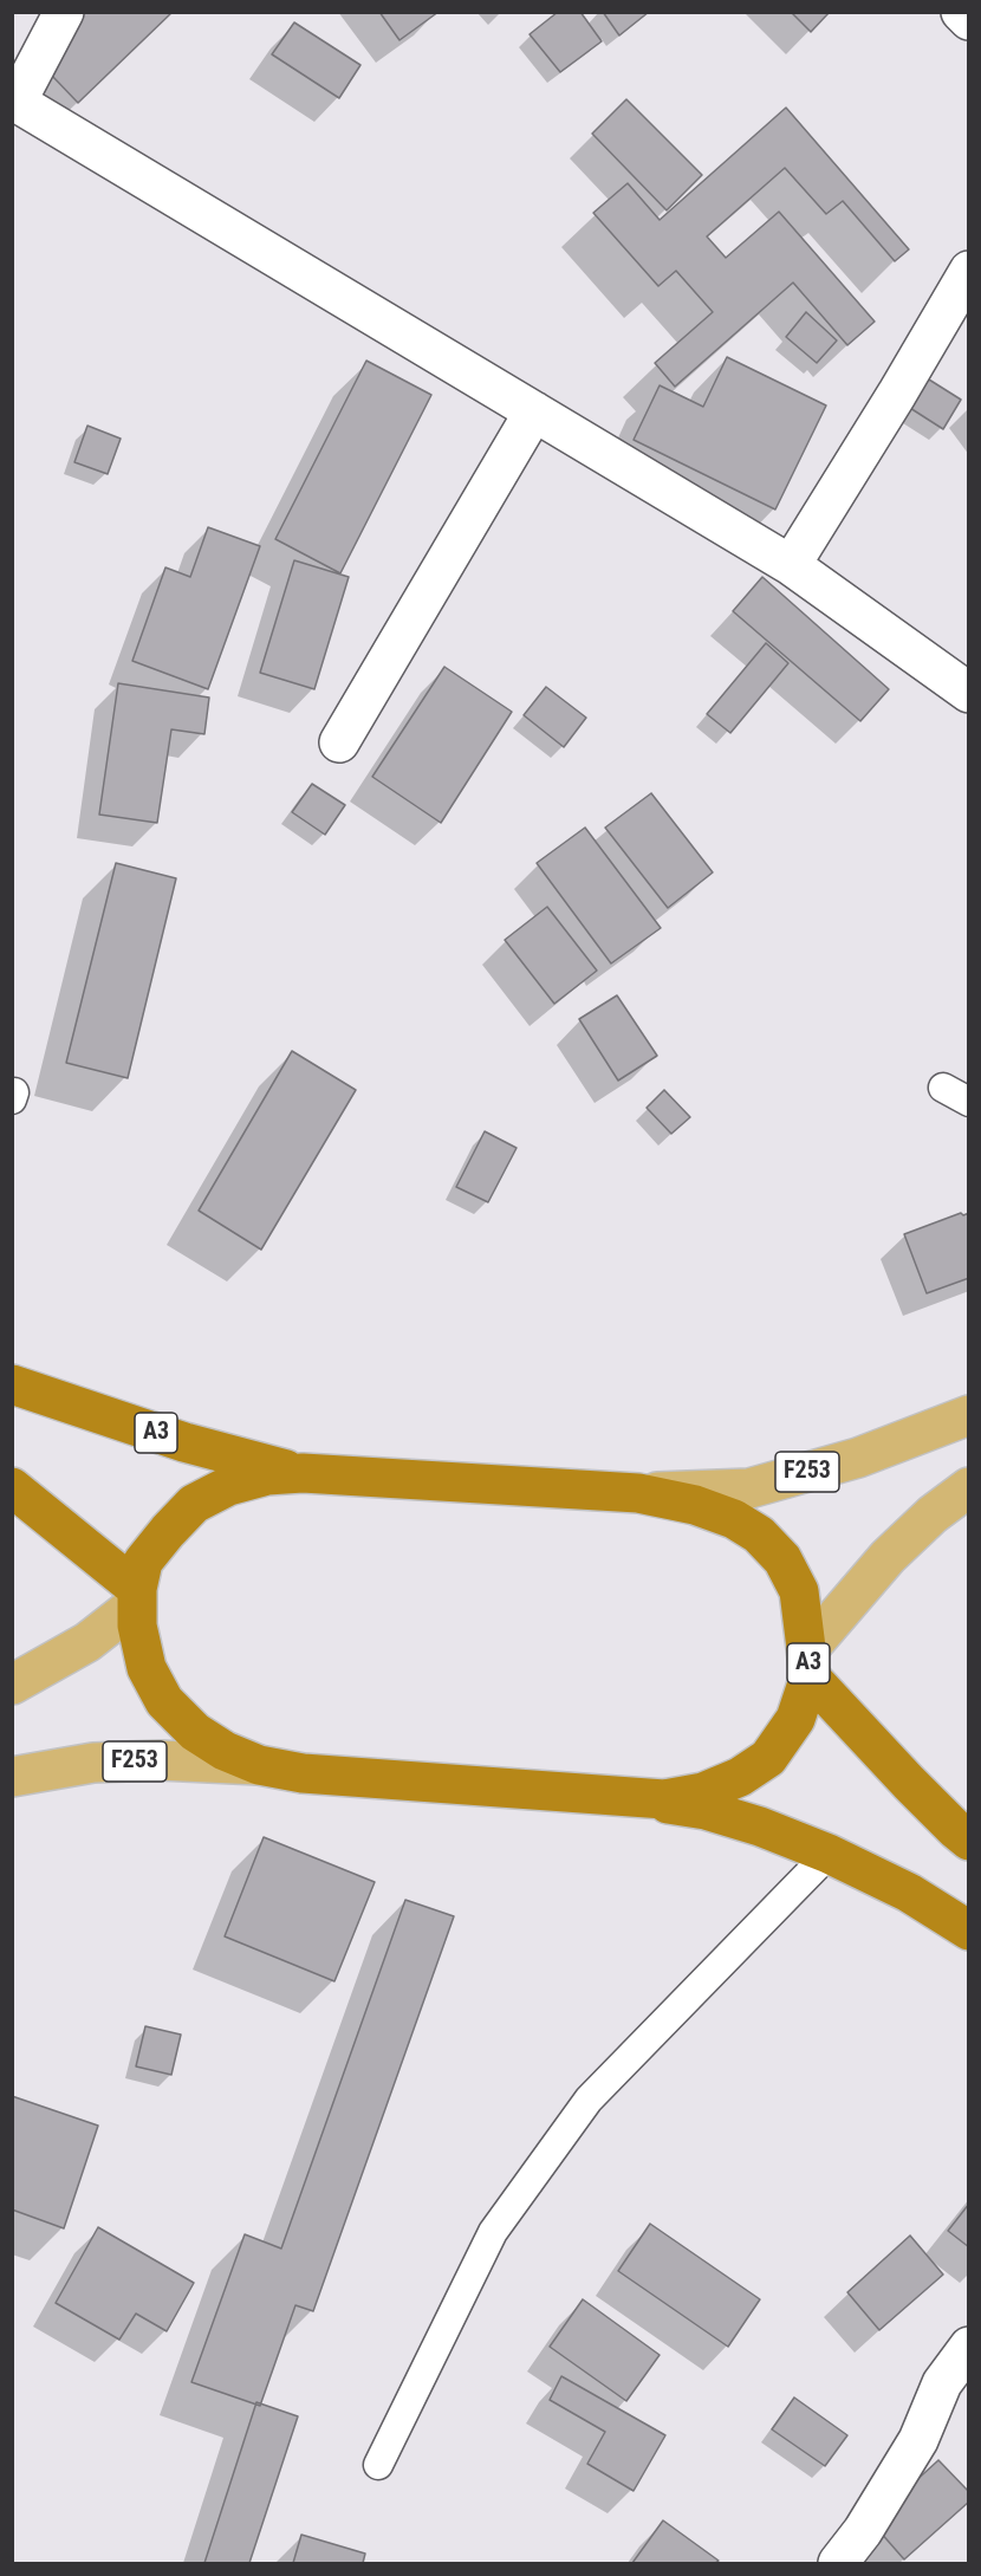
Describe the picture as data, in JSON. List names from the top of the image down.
{
  "streets": {
    "highway": ["A3"],
    "main road": ["F253"]
  },
  "crossings": [
    ["A3", "F253"]
  ]
}
